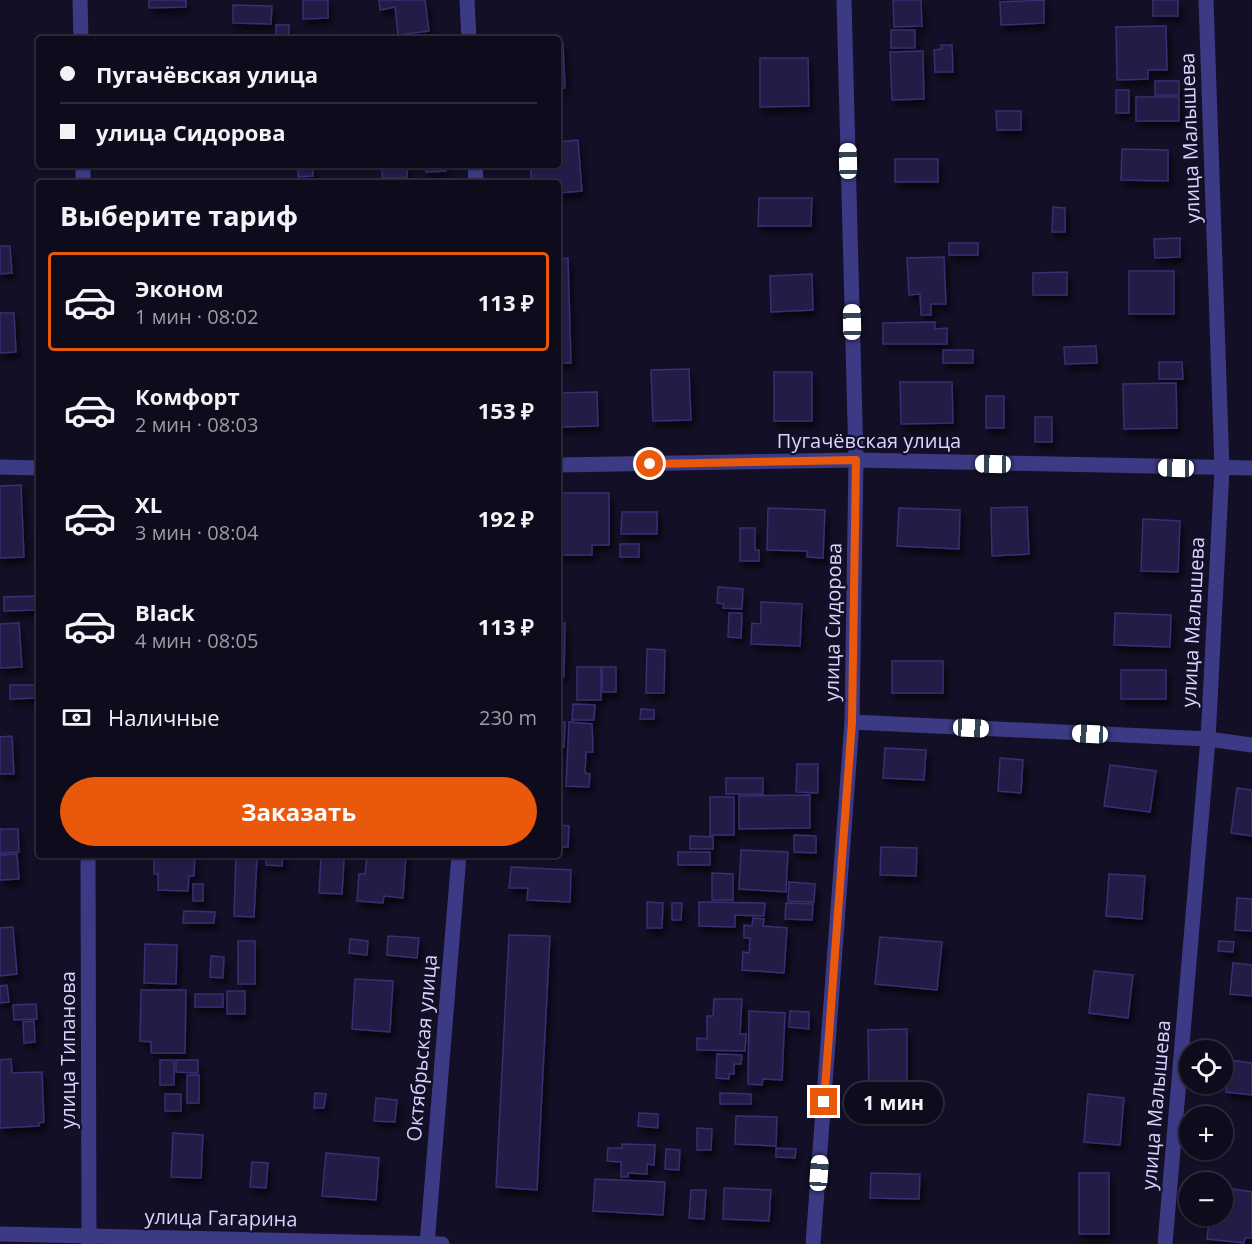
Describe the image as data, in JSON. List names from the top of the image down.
{
  "streets": {
    "street": [
      "улица Малышева",
      "Пугачёвская улица",
      "улица Сидорова",
      "Октябрьская улица",
      "улица Типанова",
      "улица Гагарина"
    ]
  },
  "crossings": [
    ["улица Малышева", "Пугачёвская улица"],
    ["Пугачёвская улица", "улица Сидорова"],
    ["Октябрьская улица", "улица Гагарина"],
    ["улица Типанова", "улица Гагарина"]
  ],
  "page": {
    "banner": ["Пугачёвская улица", "улица Сидорова"],
    "heading": "Выберите тариф",
    "list": [
      {
        "name": "Эконом",
        "note": "1 мин · 08:02",
        "value": "113 ₽"
      },
      {
        "name": "Комфорт",
        "note": "2 мин · 08:03",
        "value": "153 ₽"
      },
      {
        "name": "XL",
        "note": "3 мин · 08:04",
        "value": "192 ₽"
      },
      {
        "name": "Black",
        "note": "4 мин · 08:05",
        "value": "113 ₽"
      }
    ],
    "pay": ["Наличные", "230 m"],
    "buttons": "Заказать",
    "map_buttons": ["+", "−"],
    "bubble": "1 мин"
  }
}
